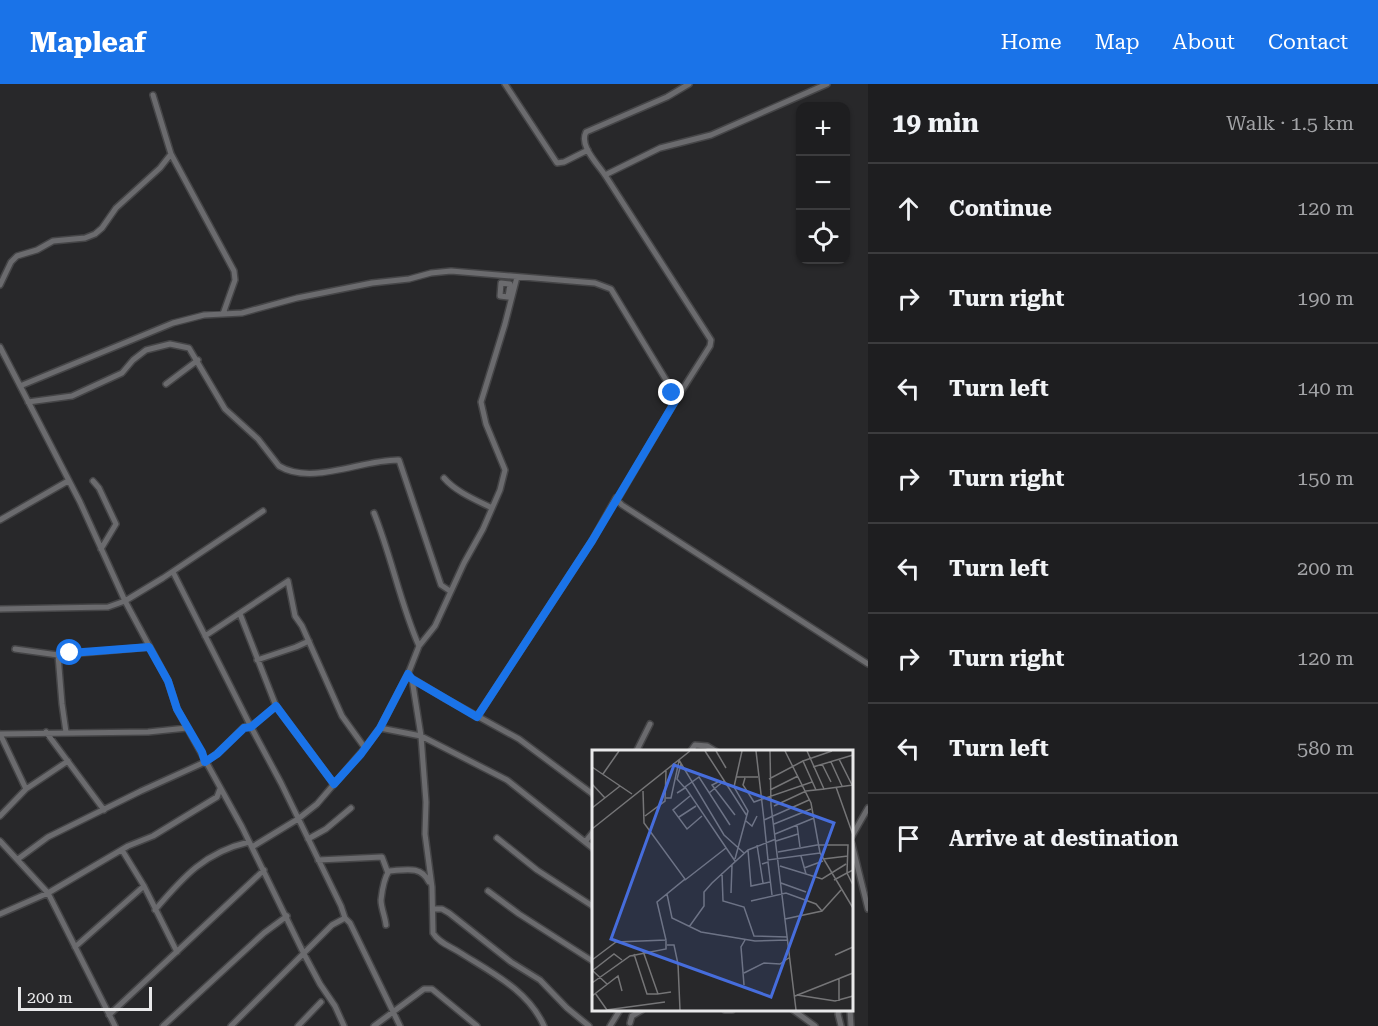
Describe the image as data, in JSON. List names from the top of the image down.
{
  "scale_bar": "200 m",
  "page": {
    "header": "Mapleaf",
    "nav": [
      "Home",
      "Map",
      "About",
      "Contact"
    ],
    "heading": ["19 min", "Walk · 1.5 km"],
    "map_buttons": ["+", "−"],
    "list": [
      ["Continue", "120 m"],
      ["Turn right", "190 m"],
      ["Turn left", "140 m"],
      ["Turn right", "150 m"],
      ["Turn left", "200 m"],
      ["Turn right", "120 m"],
      ["Turn left", "580 m"],
      "Arrive at destination"
    ],
    "scale": "200 m"
  }
}
